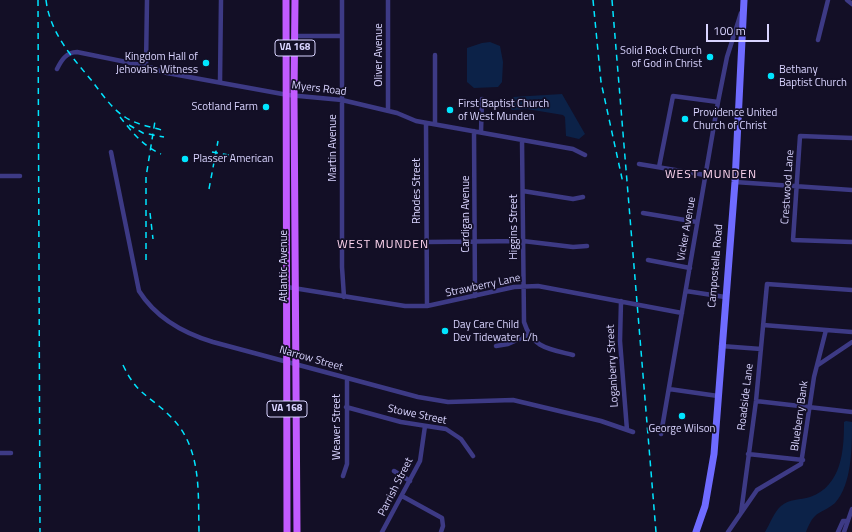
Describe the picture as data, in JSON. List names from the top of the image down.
{
  "streets": {
    "main road": ["VA 168", "Atlantic Avenue", "Campostella Road"],
    "street": [
      "Oliver Avenue",
      "Myers Road",
      "Martin Avenue",
      "Crestwood Lane",
      "Rhodes Street",
      "Cardigan Avenue",
      "Higgins Street",
      "Vicker Avenue",
      "Strawberry Lane",
      "Narrow Street",
      "Loganberry Street",
      "Roadside Lane",
      "Stowe Street",
      "Blueberry Bank",
      "Weaver Street",
      "Parrish Street"
    ]
  },
  "crossings": [
    ["Oliver Avenue", "Myers Road"],
    ["Myers Road", "Martin Avenue"],
    ["Myers Road", "Rhodes Street"],
    ["Myers Road", "Cardigan Avenue"],
    ["Myers Road", "Higgins Street"],
    ["Myers Road", "Atlantic Avenue"],
    ["Martin Avenue", "Strawberry Lane"],
    ["Rhodes Street", "Strawberry Lane"],
    ["Cardigan Avenue", "Strawberry Lane"],
    ["Higgins Street", "Strawberry Lane"],
    ["Vicker Avenue", "Campostella Road"],
    ["Vicker Avenue", "Strawberry Lane"],
    ["Atlantic Avenue", "Strawberry Lane"],
    ["Atlantic Avenue", "Narrow Street"],
    ["Strawberry Lane", "Loganberry Street"],
    ["Narrow Street", "Loganberry Street"],
    ["Narrow Street", "Weaver Street"],
    ["Roadside Lane", "Blueberry Bank"],
    ["Stowe Street", "Weaver Street"],
    ["Stowe Street", "Parrish Street"]
  ],
  "districts": ["WEST MUNDEN", "WEST MUNDEN"],
  "places": [
    "Solid Rock Church of God in Christ",
    "Kingdom Hall of Jehovahs Witness",
    "Bethany Baptist Church",
    "Scotland Farm",
    "First Baptist Church of West Munden",
    "Providence United Church of Christ",
    "Plasser American",
    "Day Care Child Dev Tidewater L/h",
    "George Wilson"
  ],
  "scale_bar": "100 m"
}
